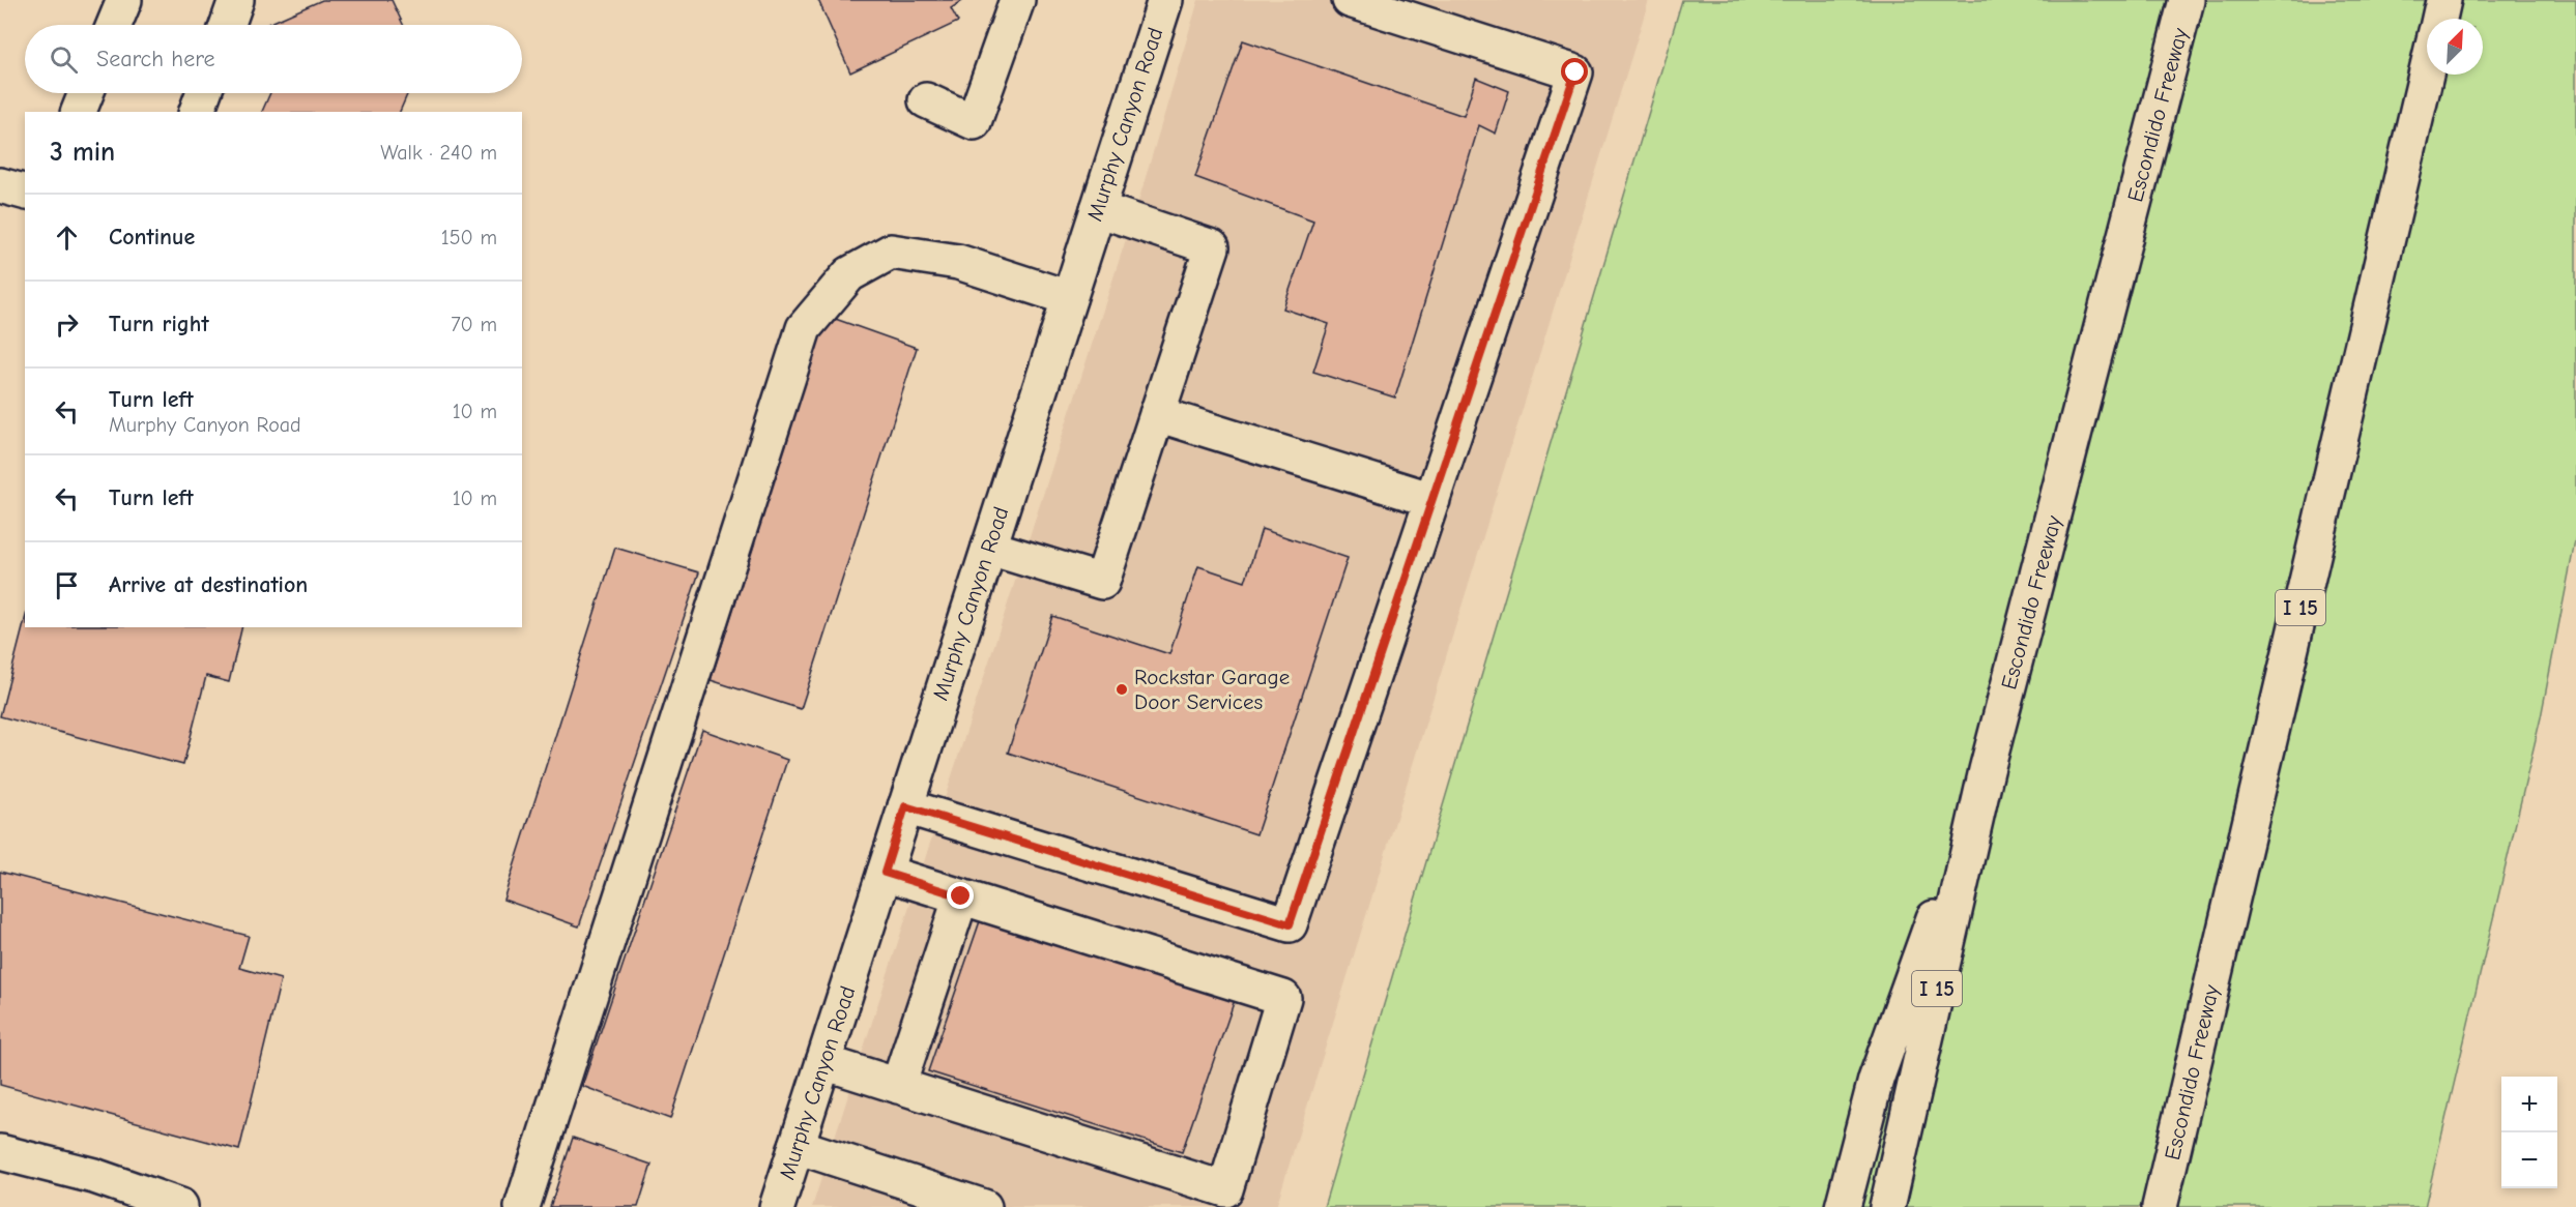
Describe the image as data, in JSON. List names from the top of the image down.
{
  "streets": {
    "main road": ["Escondido Freeway", "Murphy Canyon Road", "I 15"]
  },
  "places": ["Rockstar Garage Door Services"],
  "north": "top right",
  "page": {
    "search": "Search here",
    "heading": ["3 min", "Walk · 240 m"],
    "list": [
      ["Continue", "150 m"],
      ["Turn right", "70 m"],
      ["Turn left", "Murphy Canyon Road", "10 m"],
      ["Turn left", "10 m"],
      "Arrive at destination"
    ],
    "map_buttons": ["+", "−"]
  }
}
